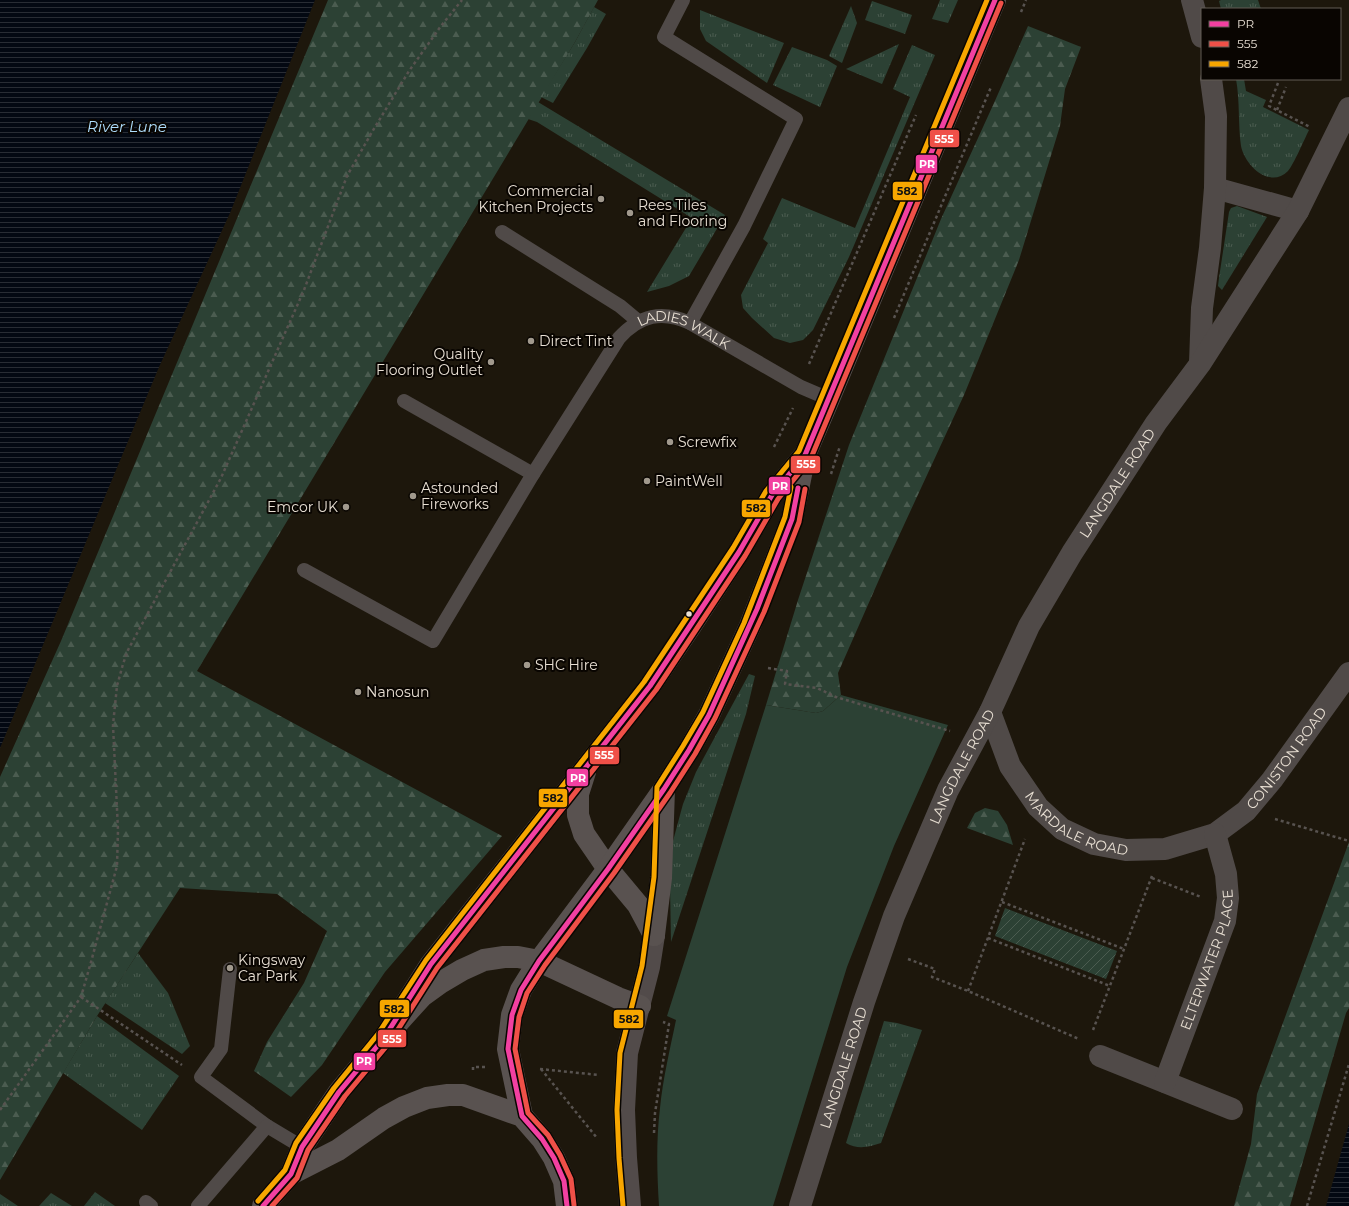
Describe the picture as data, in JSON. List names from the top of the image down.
{
  "streets": {
    "street": [
      "LANGDALE ROAD",
      "CONISTON ROAD",
      "MARDALE ROAD",
      "ELTERWATER PLACE"
    ],
    "lane": ["LADIES WALK"]
  },
  "crossings": [
    ["LANGDALE ROAD", "MARDALE ROAD"],
    ["CONISTON ROAD", "MARDALE ROAD"],
    ["CONISTON ROAD", "ELTERWATER PLACE"],
    ["MARDALE ROAD", "ELTERWATER PLACE"]
  ],
  "water": ["River Lune"],
  "places": [
    "Commercial Kitchen Projects",
    "Rees Tiles and Flooring",
    "Direct Tint",
    "Quality Flooring Outlet",
    "Screwfix",
    "PaintWell",
    "Astounded Fireworks",
    "Emcor UK",
    "SHC Hire",
    "Nanosun",
    "Kingsway Car Park"
  ],
  "lines": ["transit line PR", "transit line 582", "transit line 555"],
  "legend": ["PR", "555", "582"]
}
